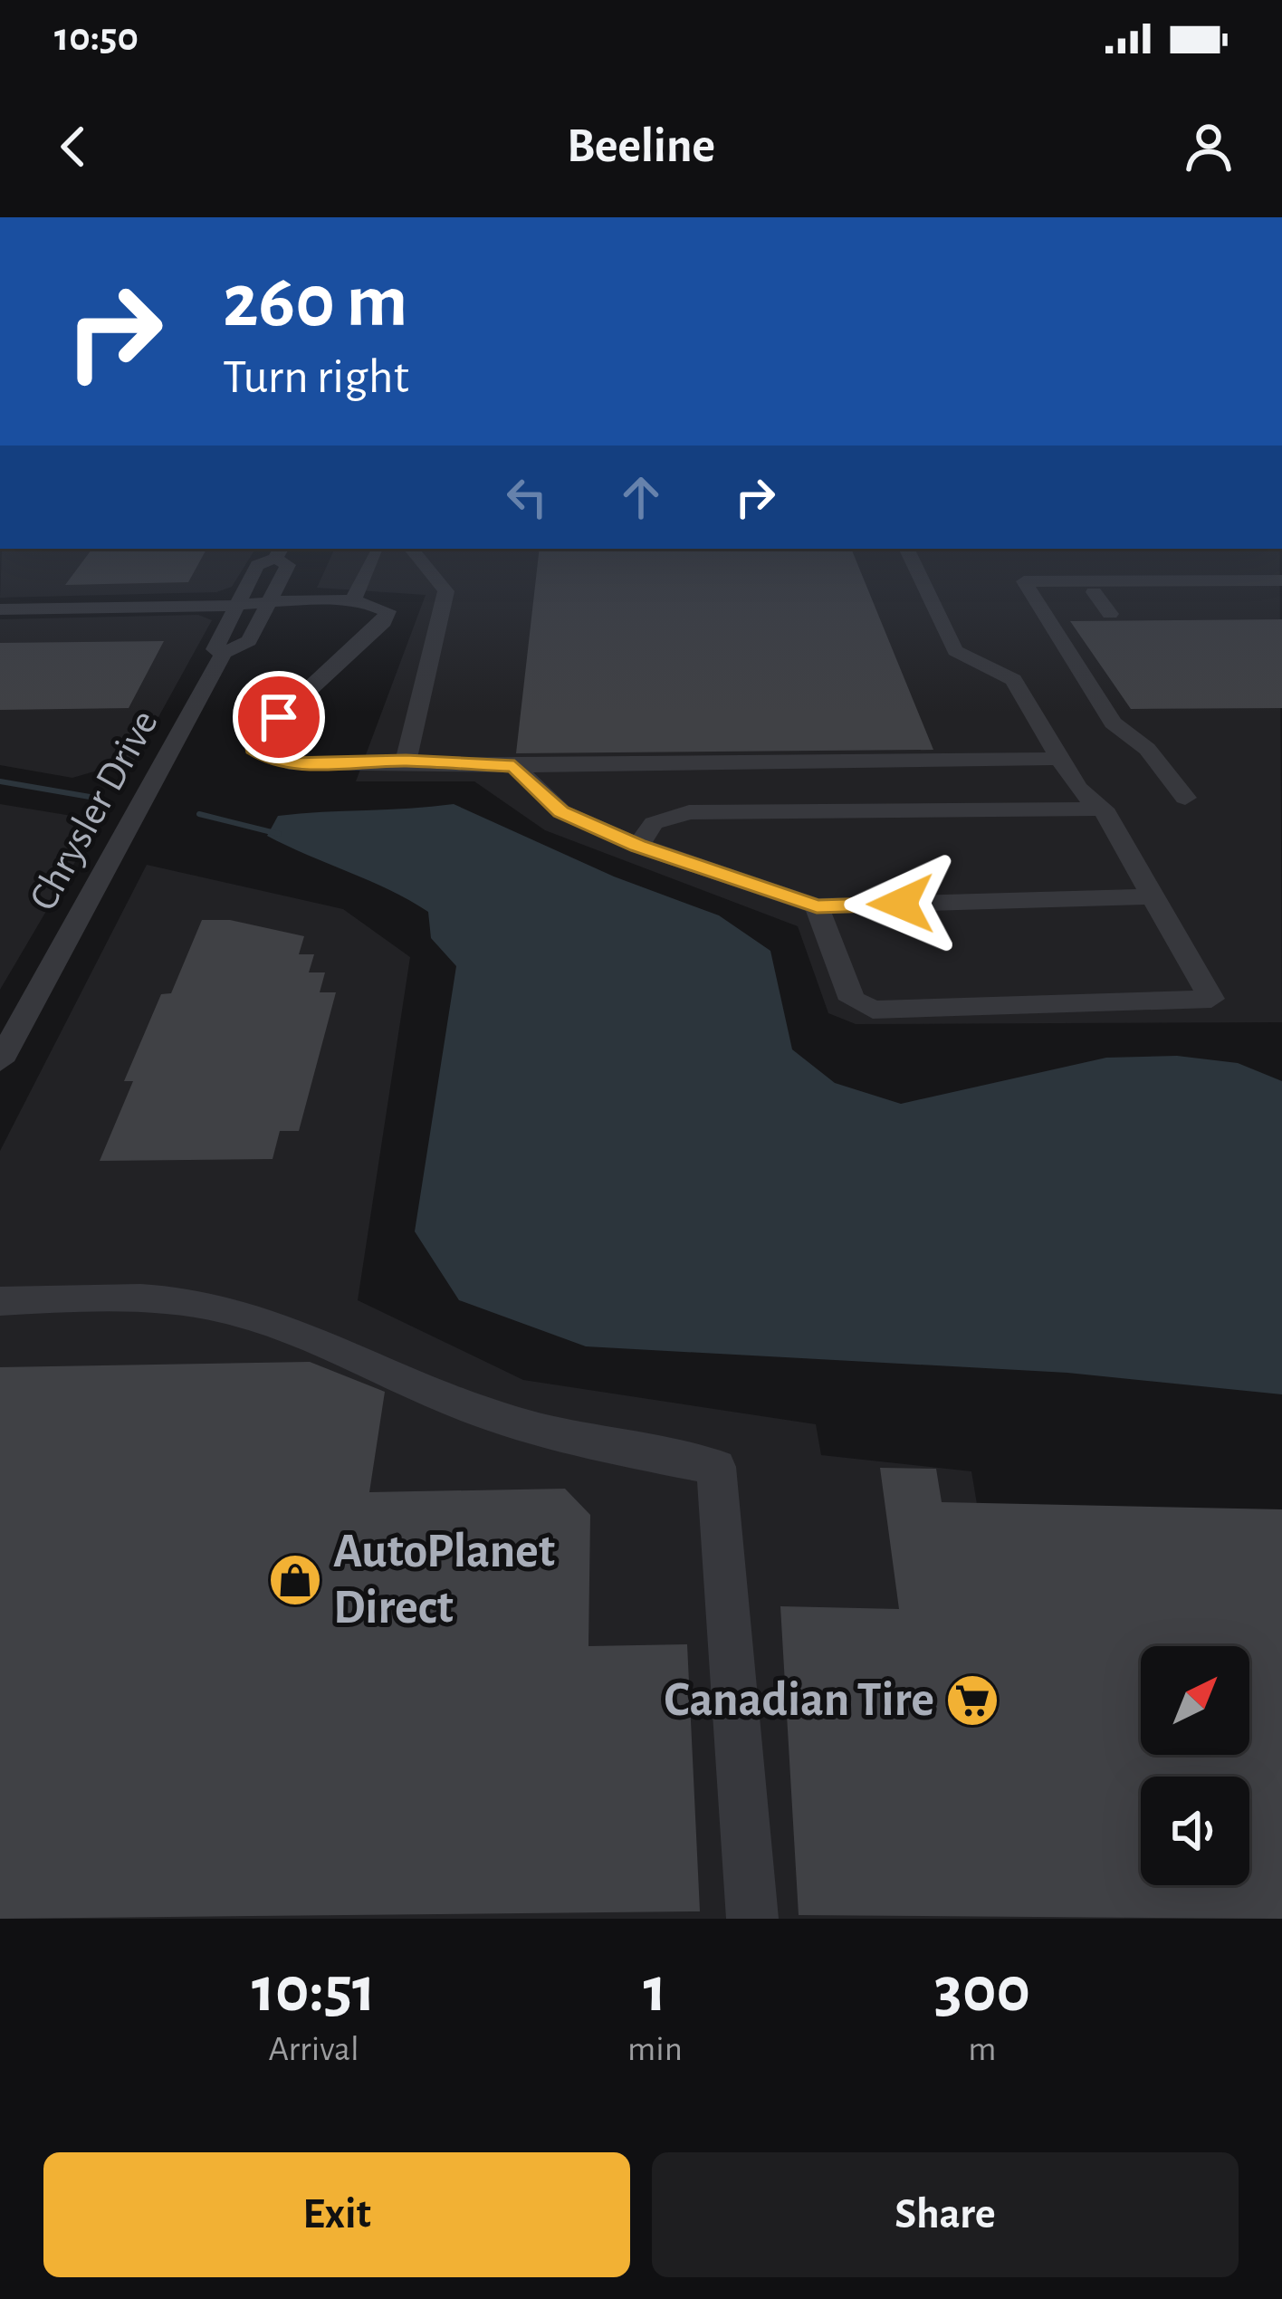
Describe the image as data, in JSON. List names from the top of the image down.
{
  "streets": {
    "street": ["Chrysler Drive"]
  },
  "places": {
    "shop": ["AutoPlanet Direct"],
    "supermarket": ["Canadian Tire"]
  },
  "north": "top right",
  "page": {
    "status": "10:50",
    "header": "Beeline",
    "turn": ["260 m", "Turn right"],
    "eta": [
      "10:51",
      "Arrival",
      "1",
      "min",
      "300",
      "m"
    ],
    "buttons": ["Exit", "Share"]
  }
}
